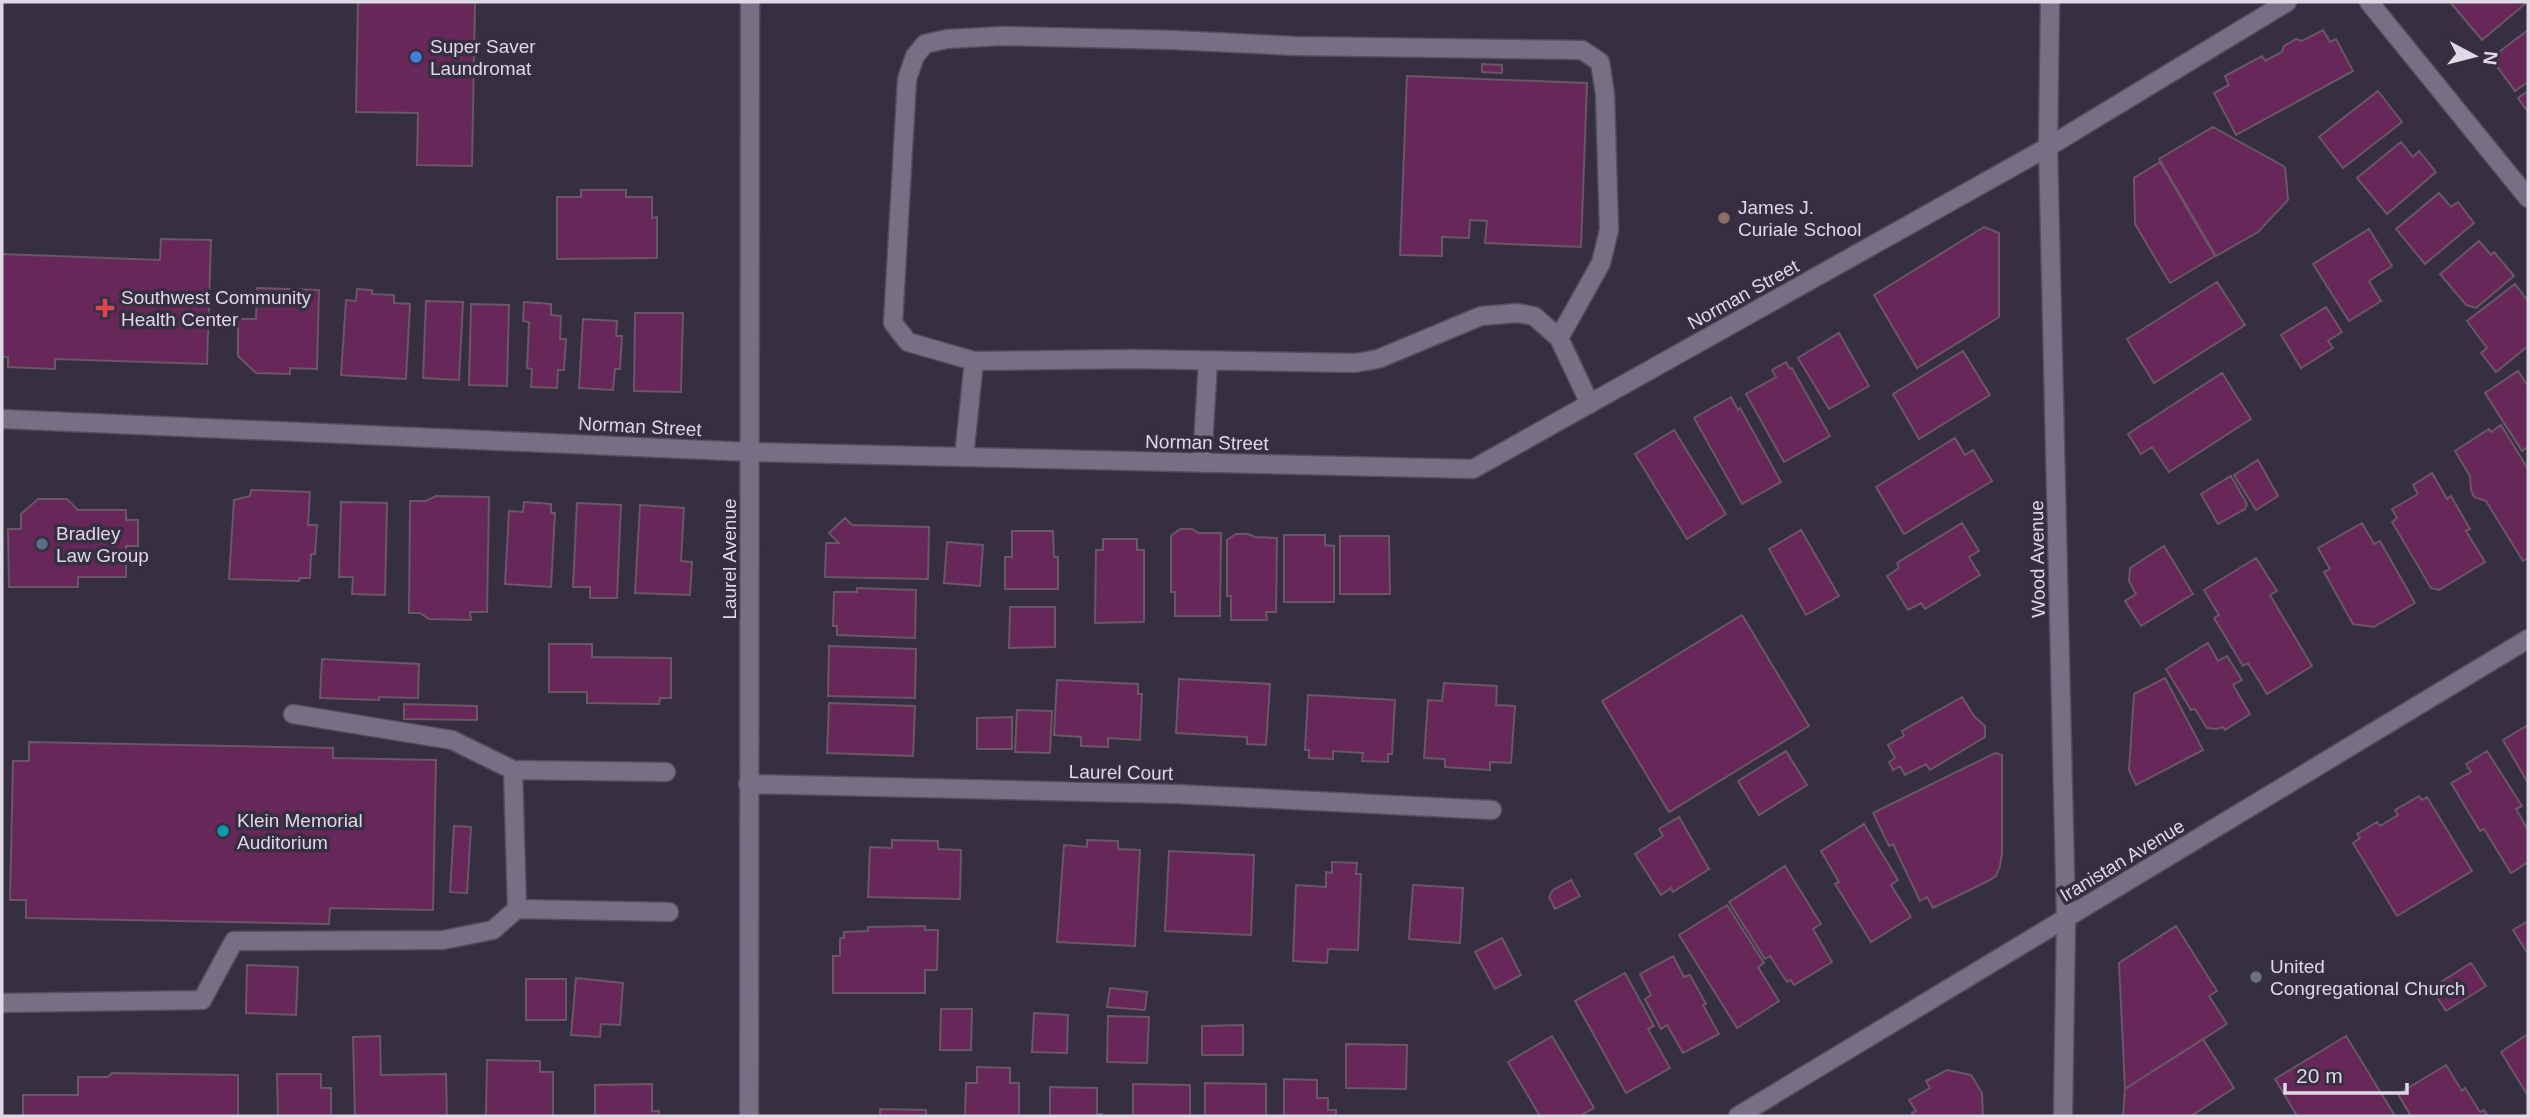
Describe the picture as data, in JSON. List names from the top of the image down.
{
  "streets": {
    "street": [
      "Norman Street",
      "Laurel Avenue",
      "Wood Avenue",
      "Laurel Court",
      "Iranistan Avenue"
    ]
  },
  "crossings": [
    ["Norman Street", "Laurel Avenue"],
    ["Norman Street", "Wood Avenue"],
    ["Laurel Avenue", "Laurel Court"],
    ["Wood Avenue", "Iranistan Avenue"]
  ],
  "places": {
    "other": [
      "Super Saver Laundromat",
      "James J. Curiale School",
      "Bradley Law Group",
      "Klein Memorial Auditorium",
      "United Congregational Church"
    ],
    "health": ["Southwest Community Health Center"]
  },
  "scale_bar": "20 m",
  "north": "right"
}
